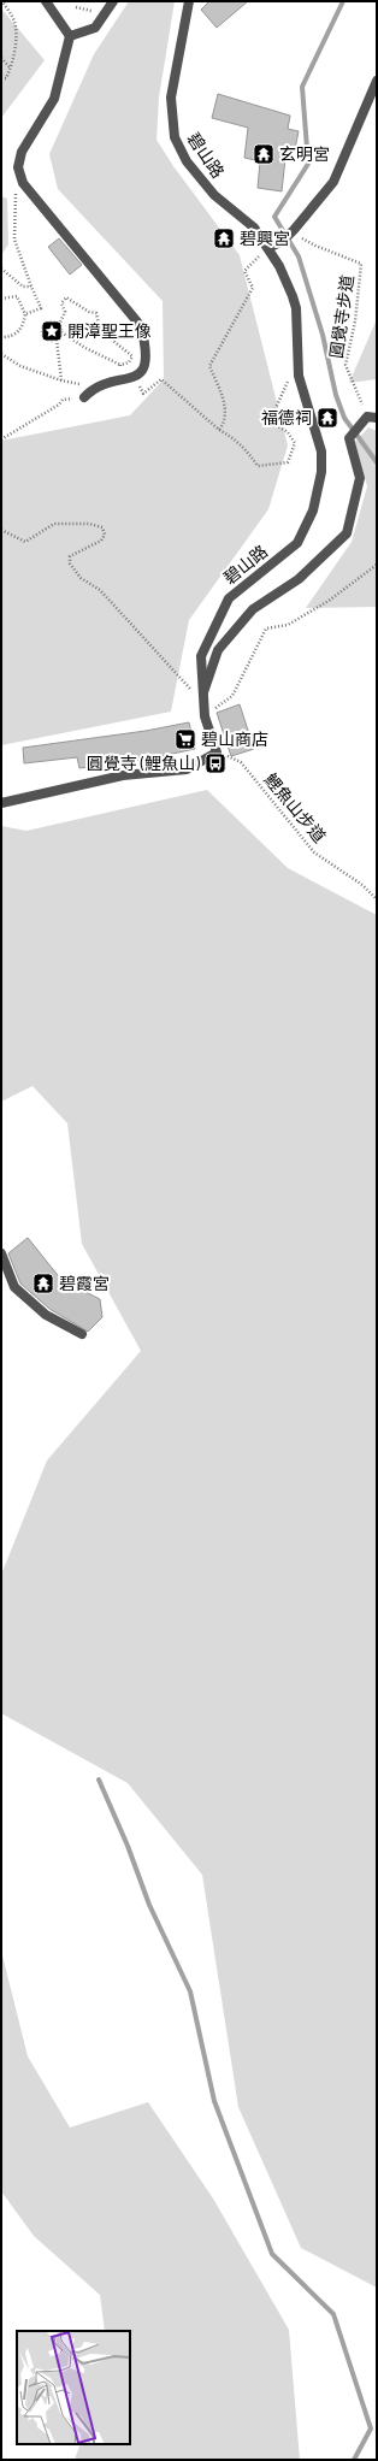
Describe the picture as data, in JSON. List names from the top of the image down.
{
  "streets": {
    "street": ["碧山路"],
    "path": ["圓覺寺步道", "鯉魚山步道"]
  },
  "crossings": [
    ["碧山路", "鯉魚山步道"]
  ],
  "places": {
    "temple": [
      "玄明宮",
      "碧興宮",
      "福德祠",
      "碧霞宮"
    ],
    "place": ["開漳聖王像"],
    "supermarket": ["碧山商店"],
    "bus stop": ["圓覺寺 (鯉魚山)"]
  }
}
